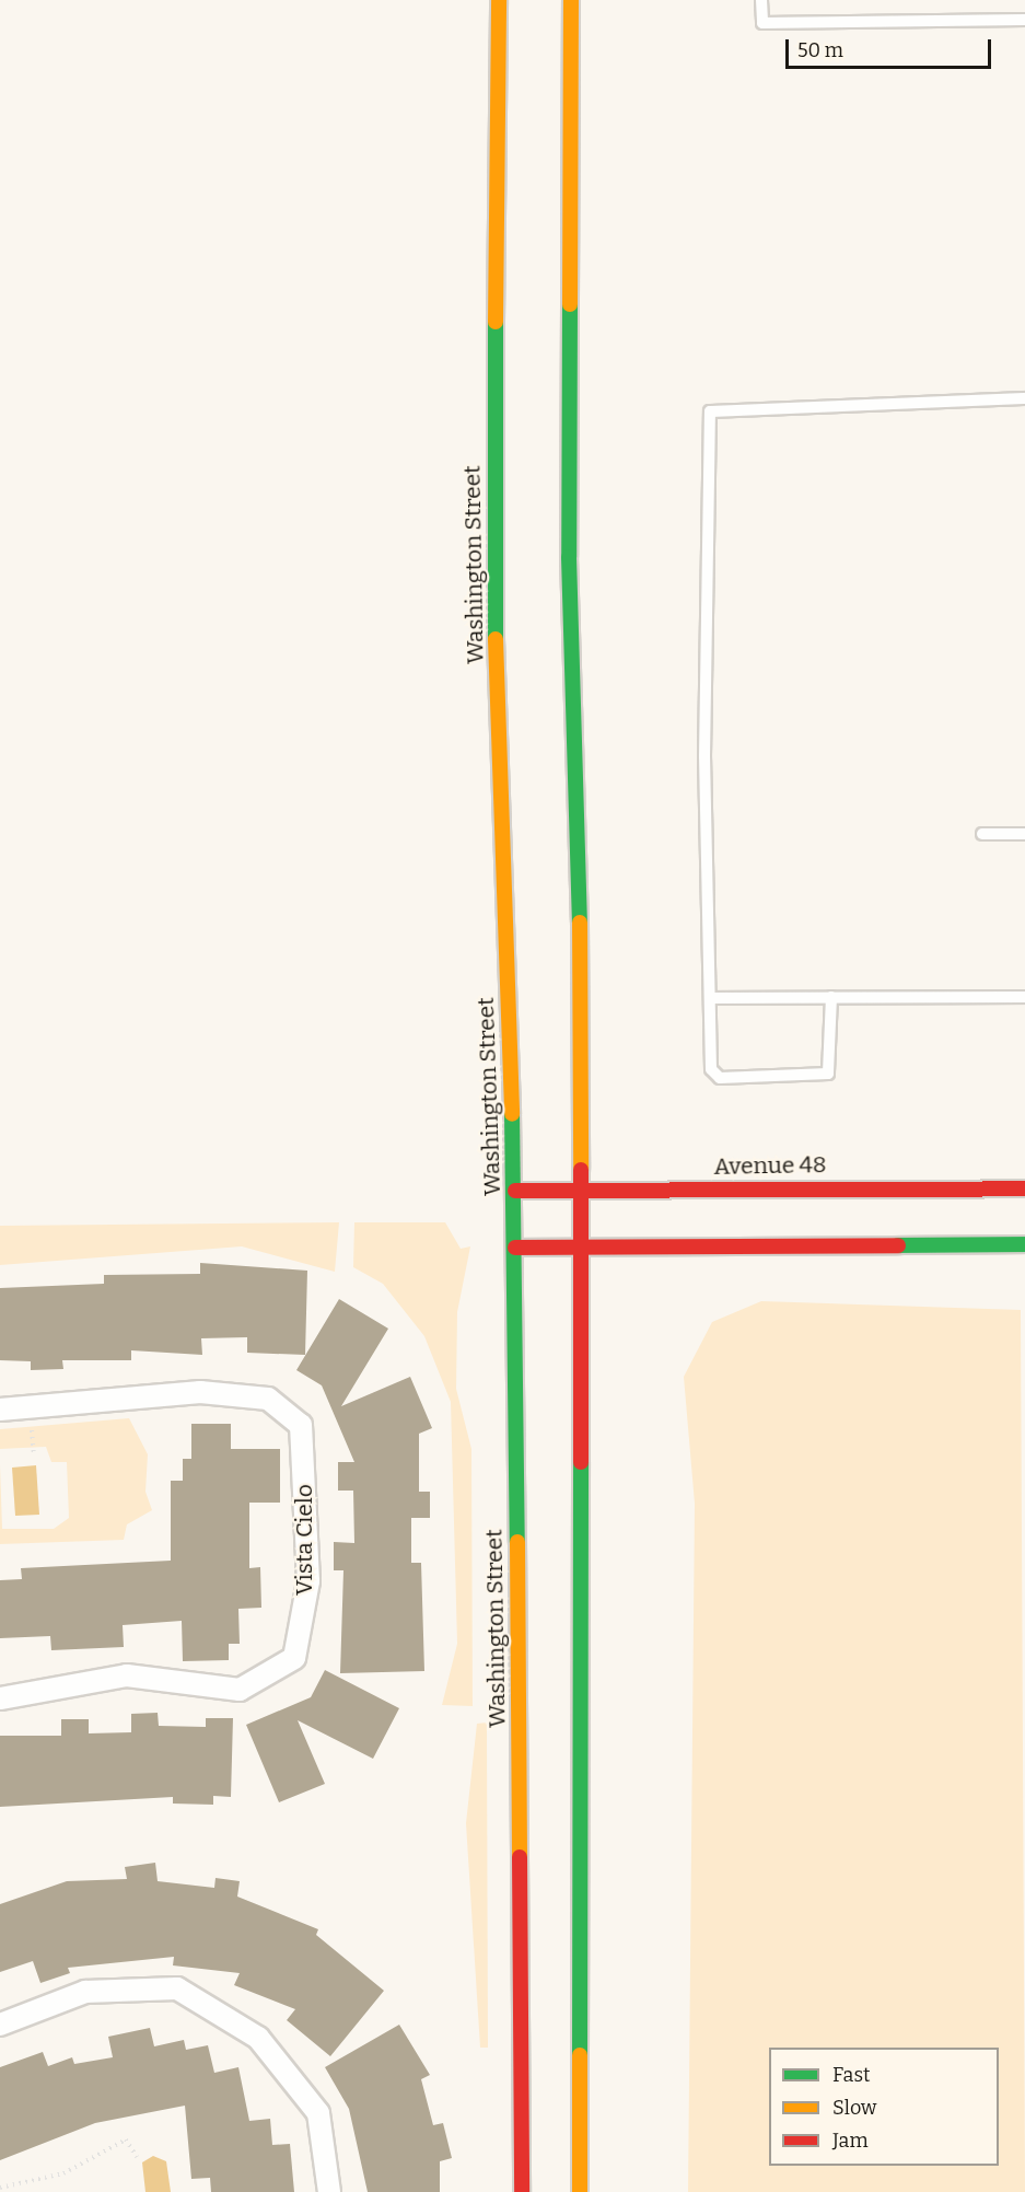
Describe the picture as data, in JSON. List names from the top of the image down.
{
  "streets": {
    "main road": ["Washington Street", "Avenue 48"],
    "street": ["Vista Cielo"]
  },
  "crossings": [
    ["Washington Street", "Avenue 48"]
  ],
  "legend": ["Fast", "Slow", "Jam"],
  "scale_bar": "50 m"
}
